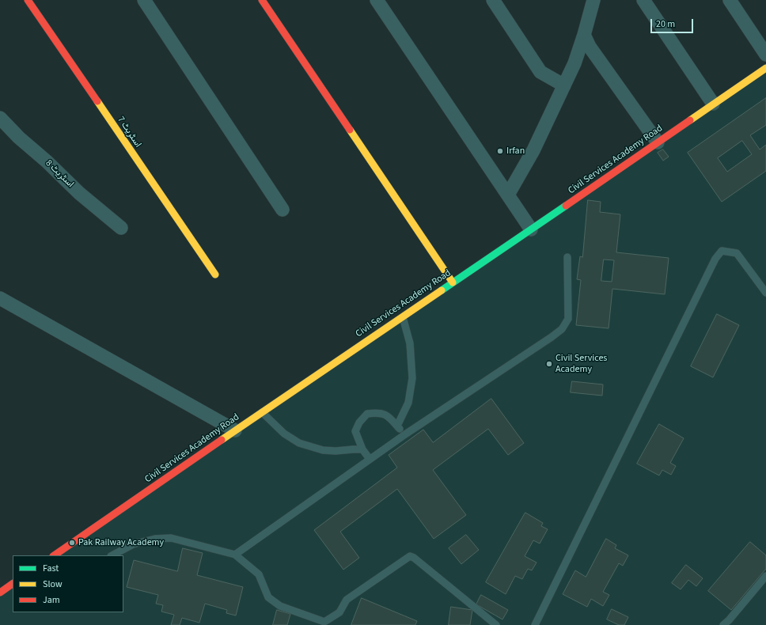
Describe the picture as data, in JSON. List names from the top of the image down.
{
  "streets": {
    "street": ["اسٹریٹ 7", "Civil Services Academy Road", "اسٹریٹ 8"]
  },
  "places": ["Irfan", "Civil Services Academy", "Pak Railway Academy"],
  "legend": ["Fast", "Slow", "Jam"],
  "scale_bar": "20 m"
}
